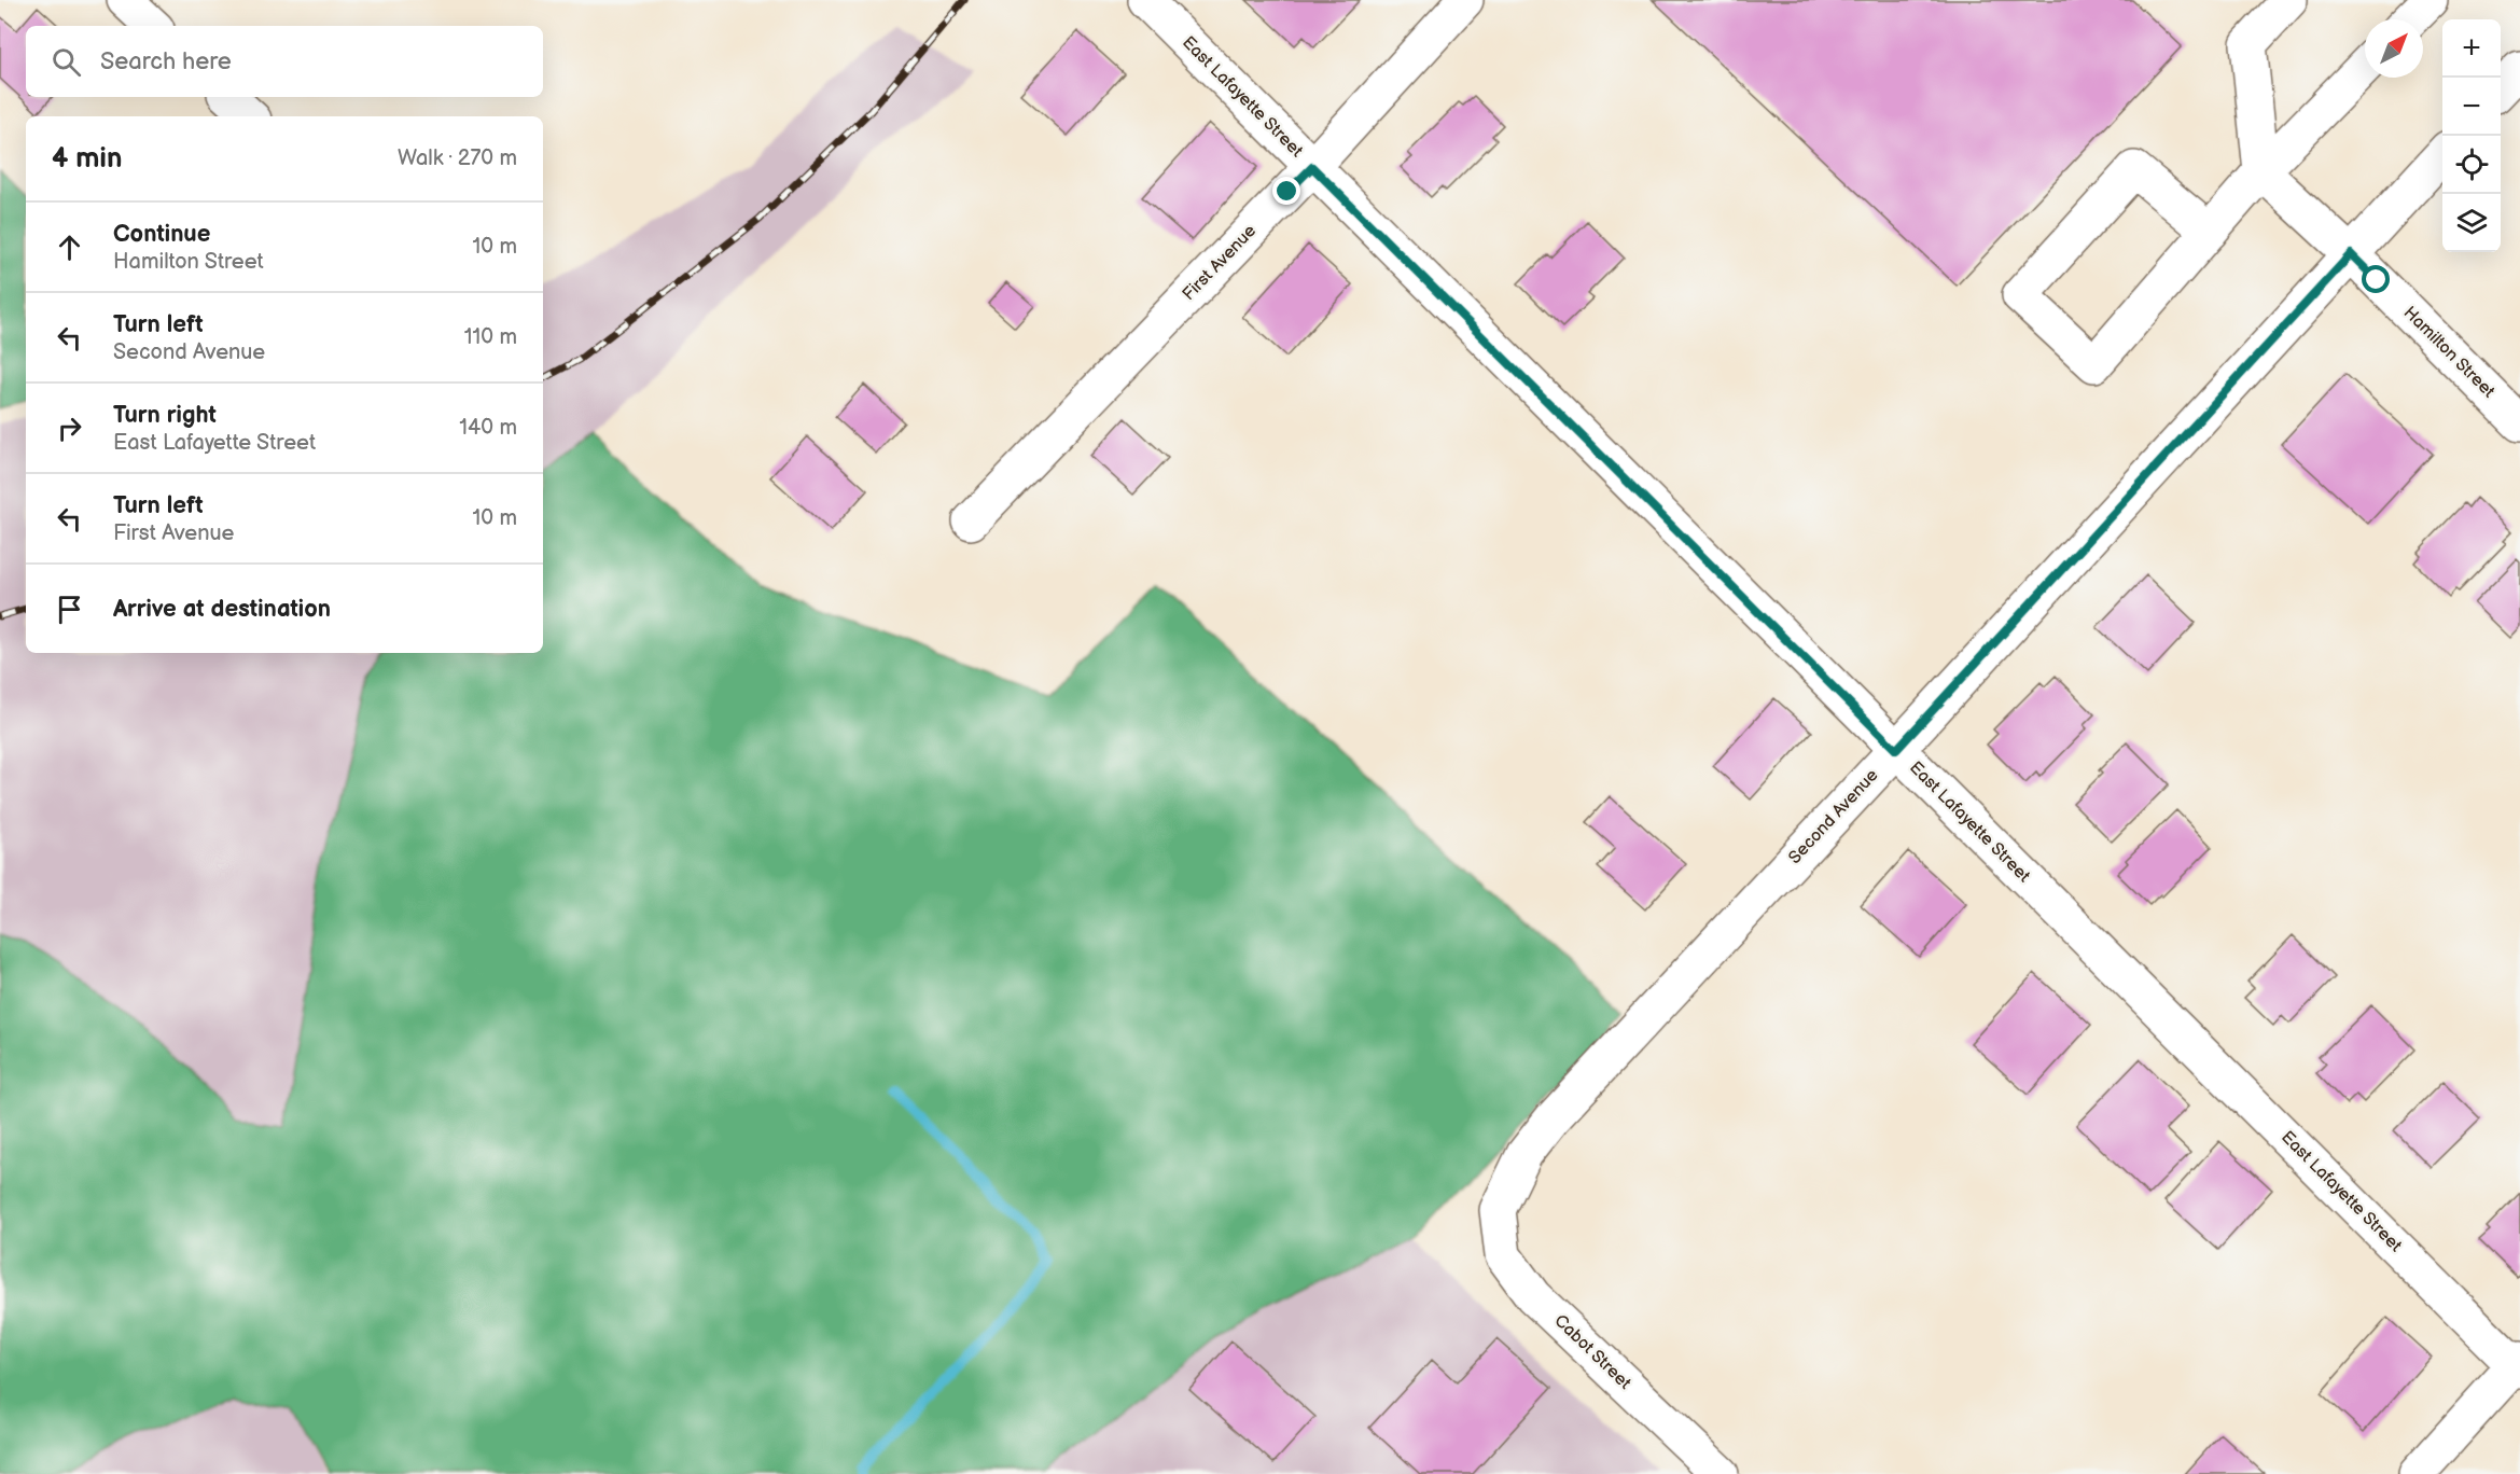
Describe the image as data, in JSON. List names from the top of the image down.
{
  "streets": {
    "street": [
      "East Lafayette Street",
      "First Avenue",
      "Hamilton Street",
      "Second Avenue",
      "Cabot Street"
    ]
  },
  "crossings": [
    ["East Lafayette Street", "First Avenue"],
    ["East Lafayette Street", "Second Avenue"],
    ["Hamilton Street", "Second Avenue"],
    ["Second Avenue", "Cabot Street"]
  ],
  "north": "top right",
  "page": {
    "map_buttons": ["+", "−"],
    "search": "Search here",
    "heading": ["4 min", "Walk · 270 m"],
    "list": [
      ["Continue", "Hamilton Street", "10 m"],
      ["Turn left", "Second Avenue", "110 m"],
      ["Turn right", "East Lafayette Street", "140 m"],
      ["Turn left", "First Avenue", "10 m"],
      "Arrive at destination"
    ]
  }
}
